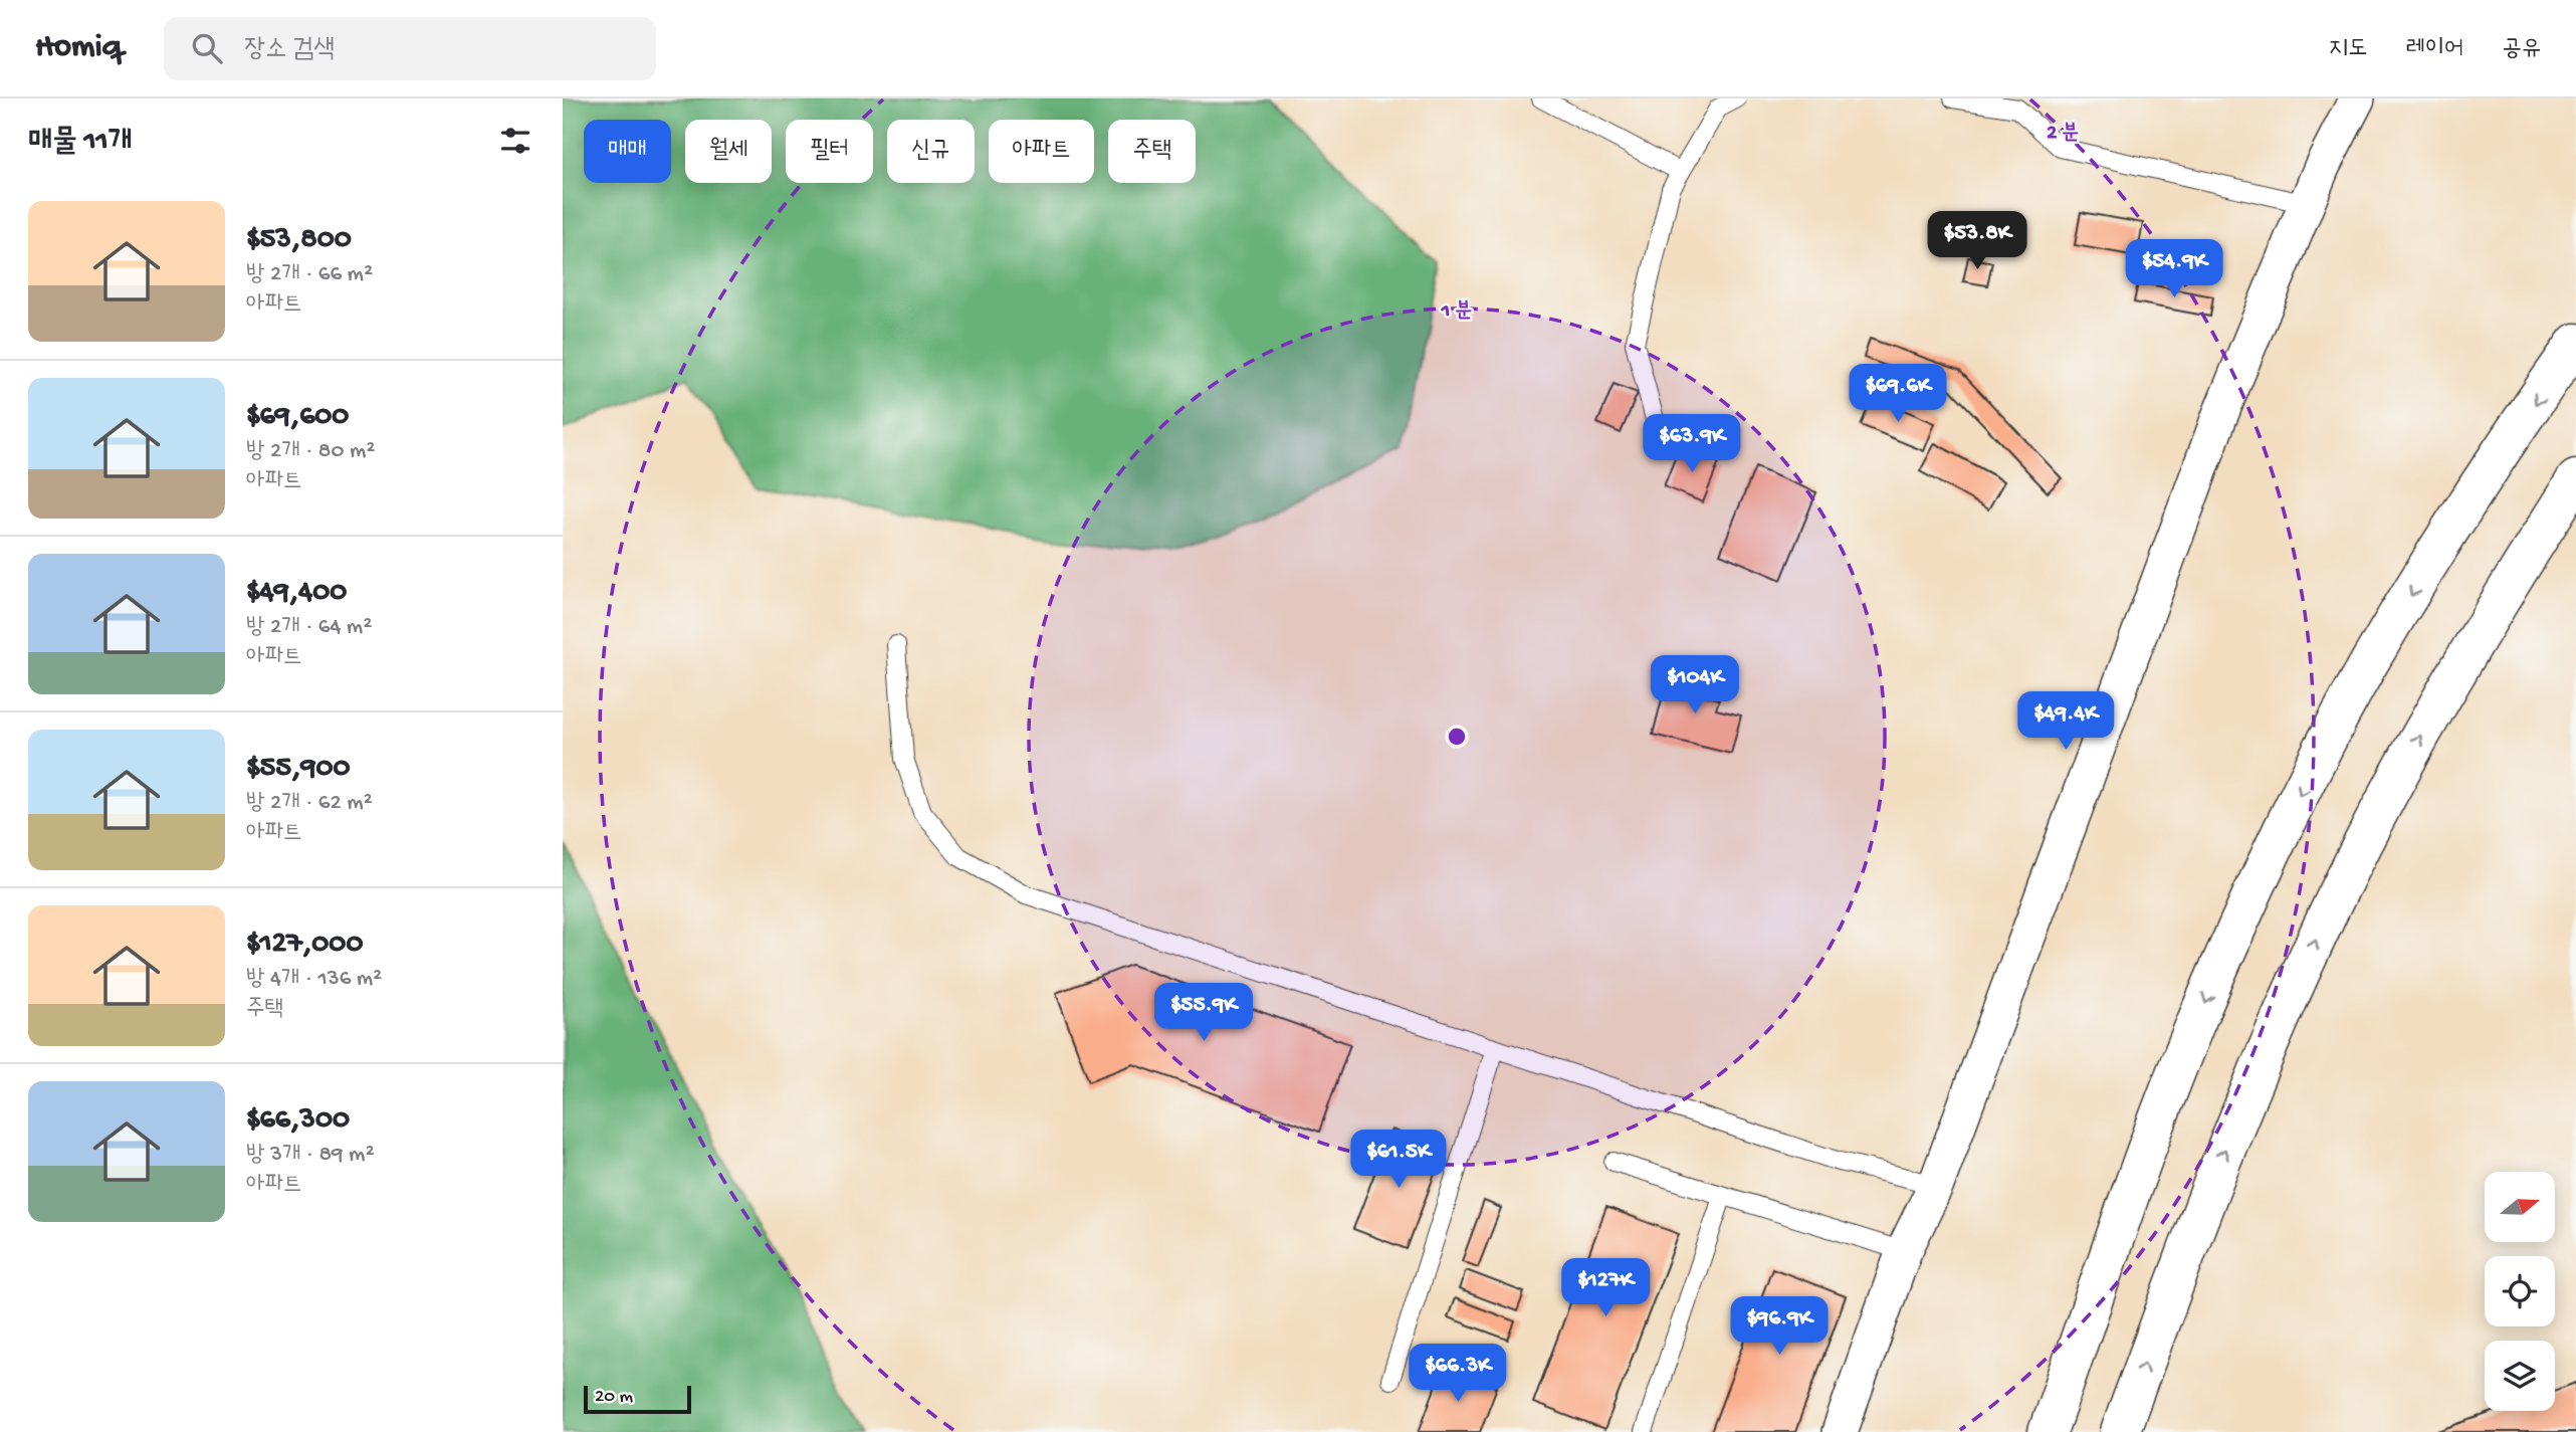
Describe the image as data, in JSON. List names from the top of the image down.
{
  "scale_bar": "20 m",
  "north": "right",
  "page": {
    "header": "Homiq",
    "search": "장소 검색",
    "nav": ["지도", "레이어", "공유"],
    "heading": "매물 11개",
    "chip": [
      "매매",
      "월세",
      "필터",
      "신규",
      "아파트",
      "주택"
    ],
    "list": [
      {
        "name": "$53,800",
        "note": "방 2개 · 66 m² · 아파트"
      },
      {
        "name": "$69,600",
        "note": "방 2개 · 80 m² · 아파트"
      },
      {
        "name": "$49,400",
        "note": "방 2개 · 64 m² · 아파트"
      },
      {
        "name": "$55,900",
        "note": "방 2개 · 62 m² · 아파트"
      },
      {
        "name": "$127,000",
        "note": "방 4개 · 136 m² · 주택"
      },
      {
        "name": "$66,300",
        "note": "방 3개 · 89 m² · 아파트"
      }
    ],
    "price": [
      "$53.8K",
      "$54.9K",
      "$69.6K",
      "$63.9K",
      "$104K",
      "$49.4K",
      "$55.9K",
      "$61.5K",
      "$127K",
      "$96.9K",
      "$66.3K"
    ],
    "scale": "20 m"
  },
  "rings": ["2 분", "1 분"]
}
